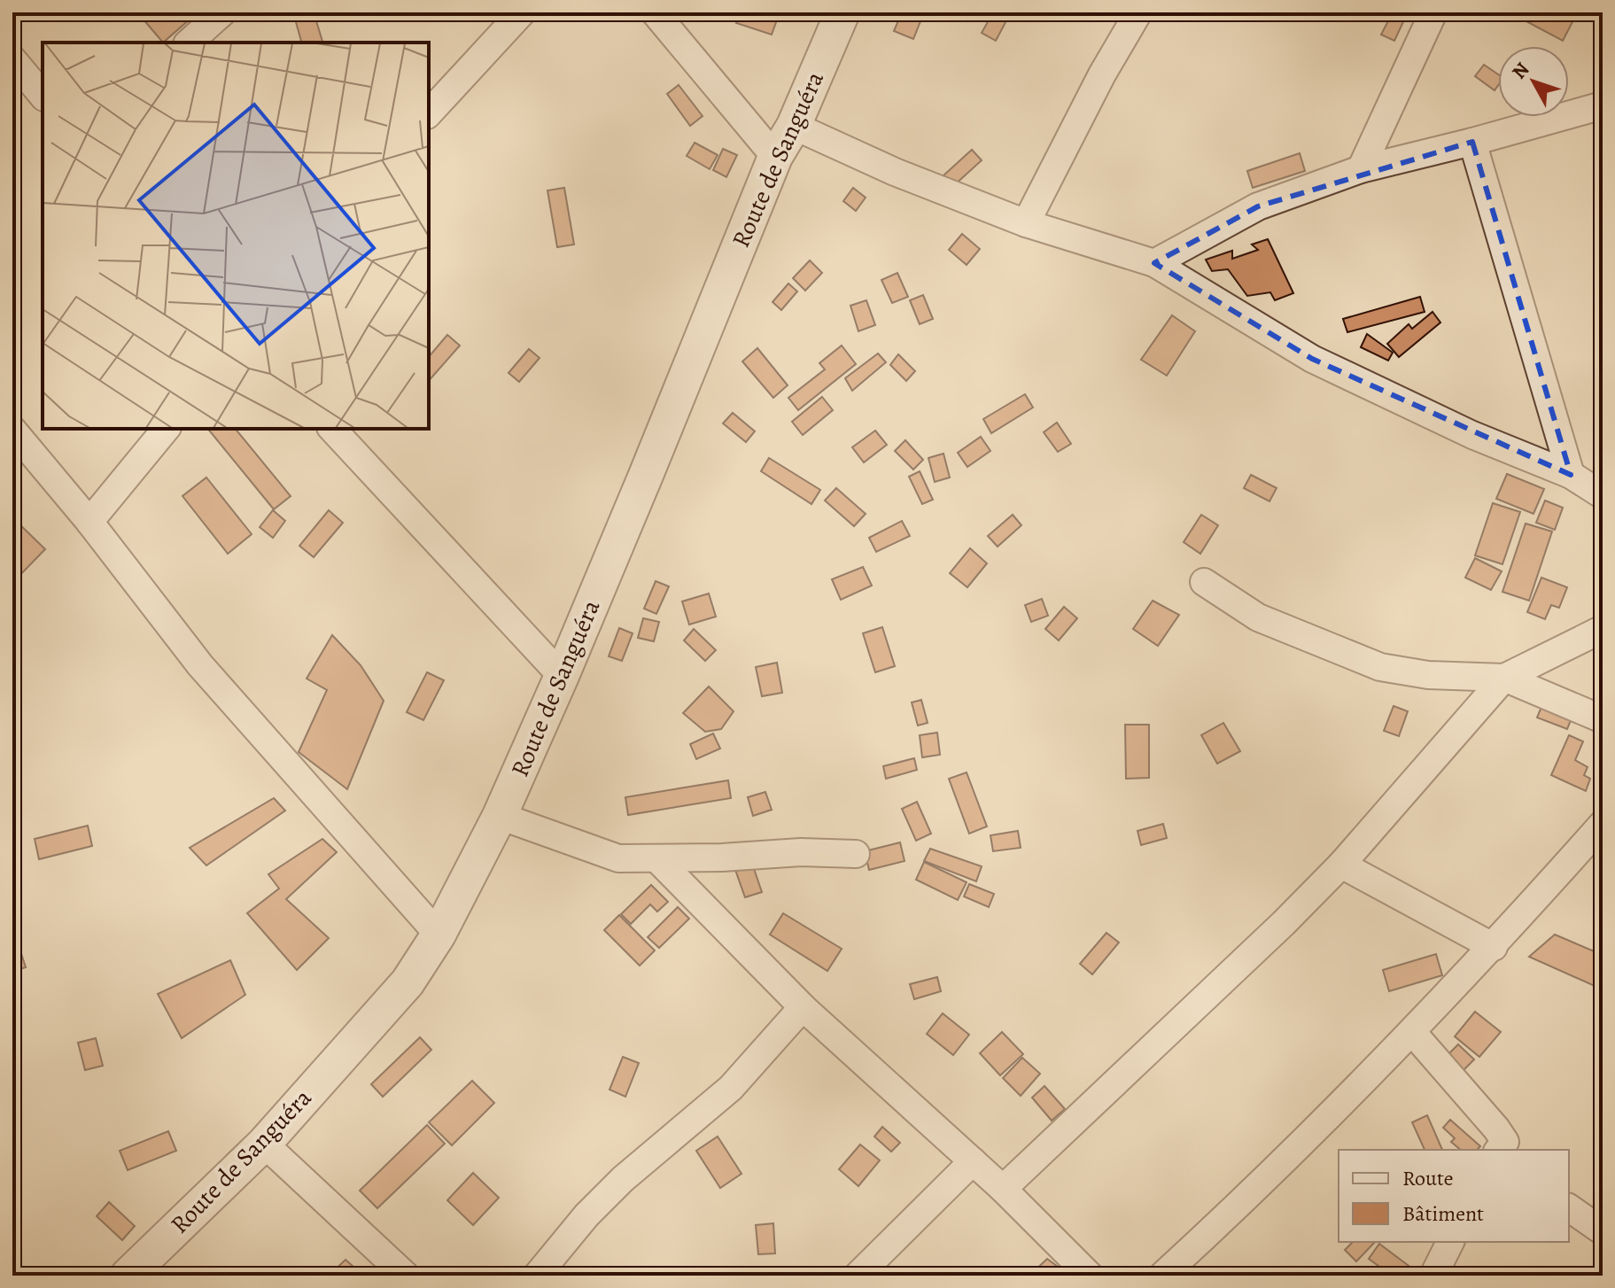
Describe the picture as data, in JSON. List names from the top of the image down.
{
  "streets": {
    "street": ["Route de Sanguéra"]
  },
  "legend": ["Route", "Bâtiment"],
  "north": "top left"
}
